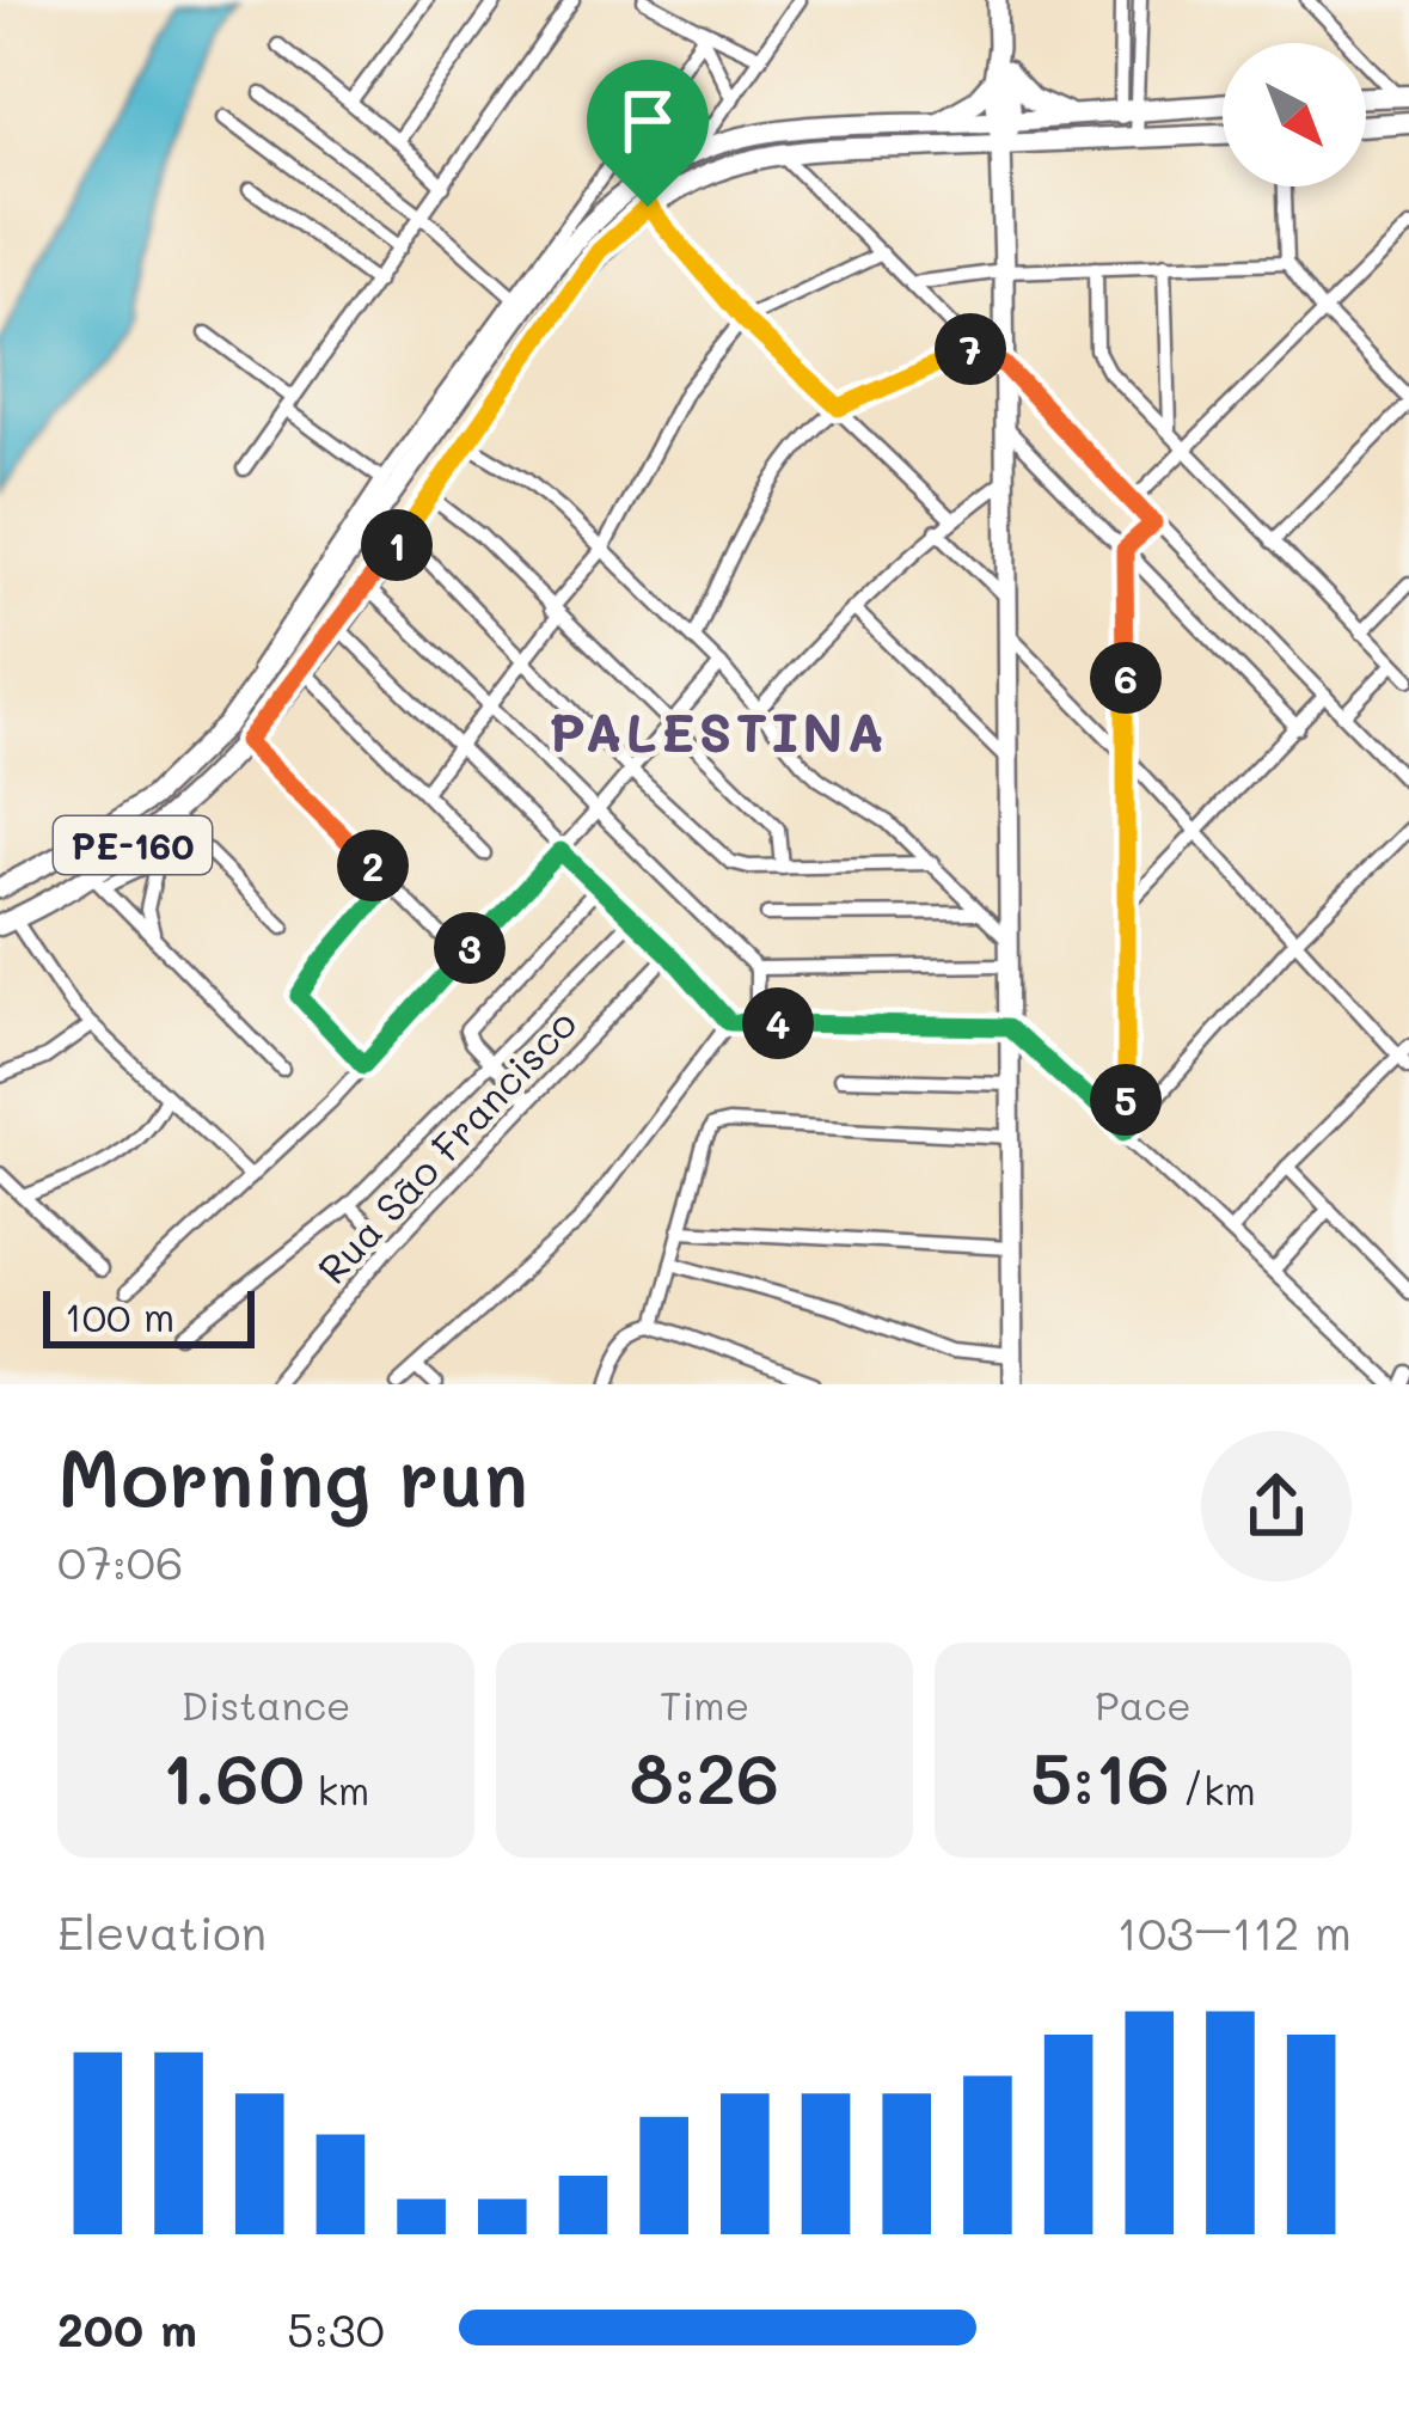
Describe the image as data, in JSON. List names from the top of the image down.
{
  "streets": {
    "main road": ["PE-160"],
    "street": ["Rua São Francisco"]
  },
  "districts": ["PALESTINA"],
  "scale_bar": "100 m",
  "north": "bottom right",
  "page": {
    "pins": [
      "7",
      "1",
      "6",
      "2",
      "3",
      "4",
      "5"
    ],
    "scale": "100 m",
    "heading": ["Morning run", "07:06"],
    "stats": [
      ["Distance", "1.60 km"],
      ["Time", "8:26"],
      ["Pace", "5:16 /km"]
    ],
    "chart": ["Elevation", "103–112 m"],
    "list": [
      {
        "name": "200 m",
        "note": "5:30"
      }
    ]
  }
}
